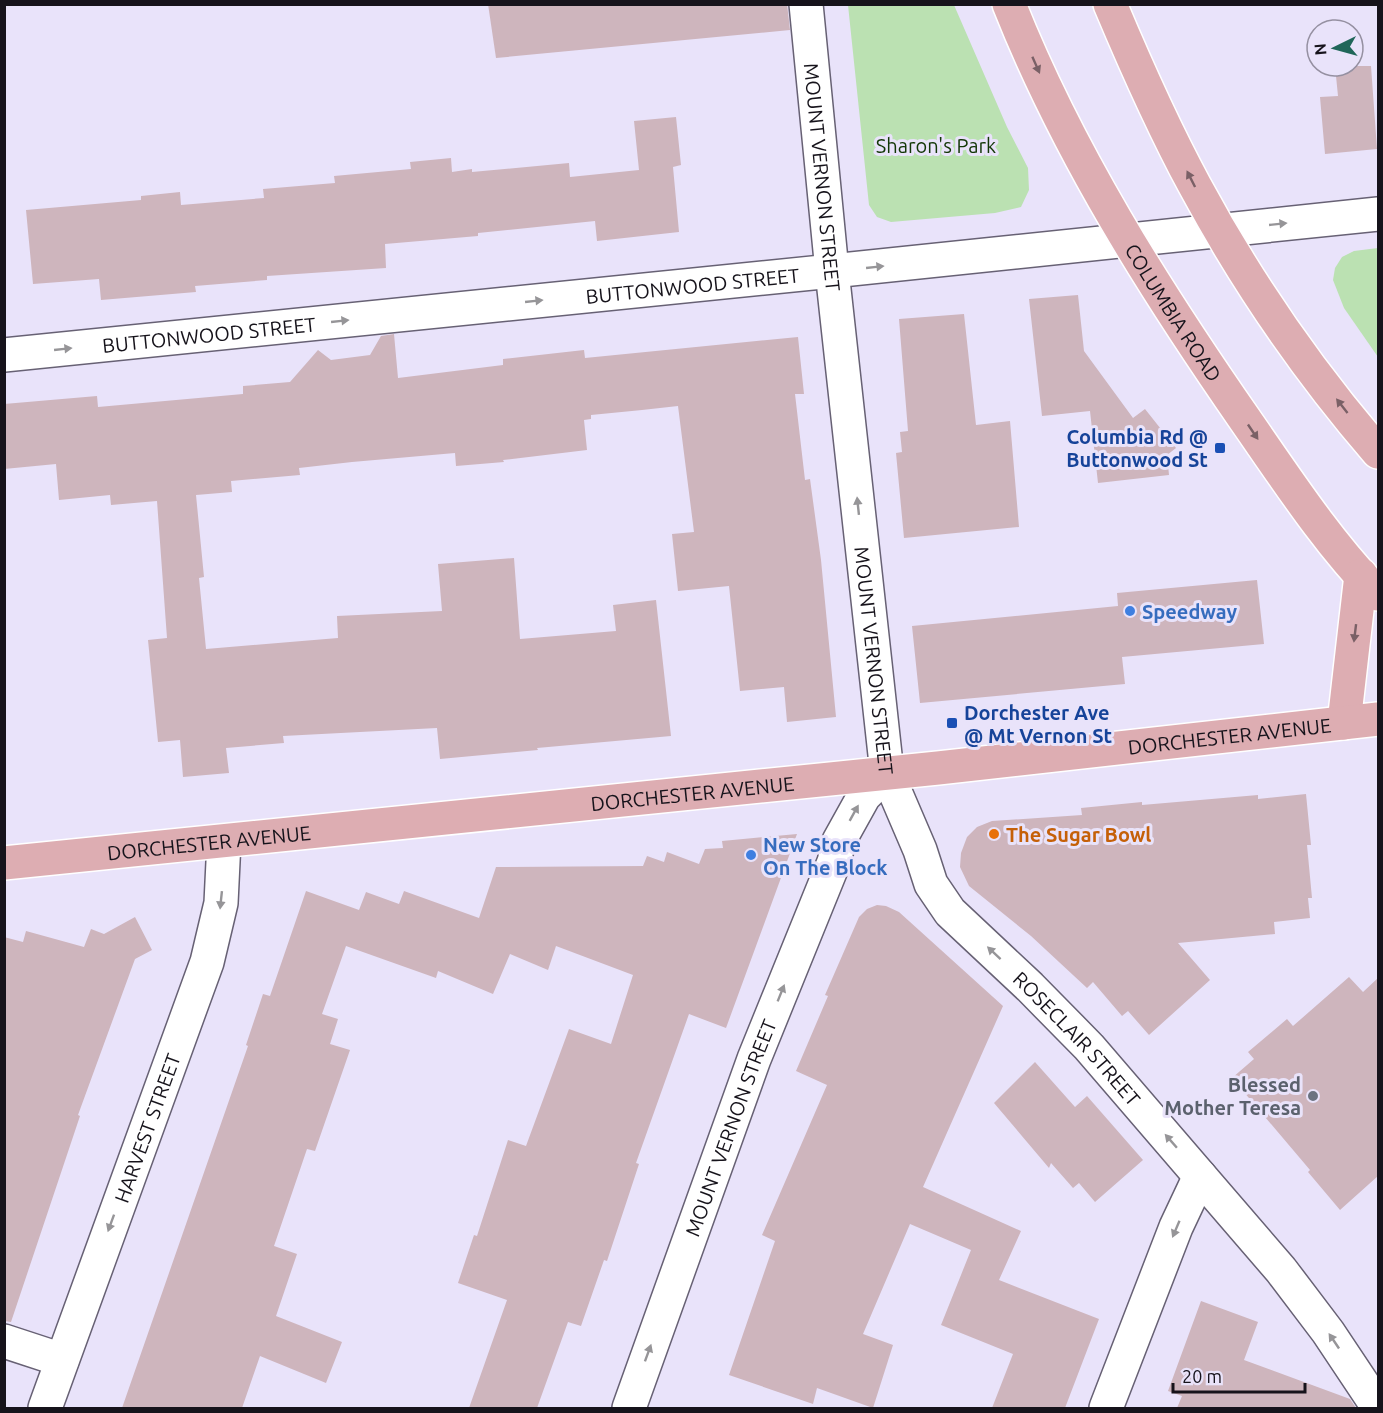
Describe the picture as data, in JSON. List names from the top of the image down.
{
  "streets": {
    "main road": ["COLUMBIA ROAD", "DORCHESTER AVENUE"],
    "street": [
      "MOUNT VERNON STREET",
      "BUTTONWOOD STREET",
      "ROSECLAIR STREET",
      "HARVEST STREET"
    ]
  },
  "crossings": [
    ["MOUNT VERNON STREET", "BUTTONWOOD STREET"],
    ["MOUNT VERNON STREET", "DORCHESTER AVENUE"],
    ["MOUNT VERNON STREET", "ROSECLAIR STREET"],
    ["BUTTONWOOD STREET", "COLUMBIA ROAD"],
    ["DORCHESTER AVENUE", "ROSECLAIR STREET"],
    ["DORCHESTER AVENUE", "HARVEST STREET"]
  ],
  "one_way": [
    "MOUNT VERNON STREET",
    "BUTTONWOOD STREET",
    "ROSECLAIR STREET",
    "HARVEST STREET"
  ],
  "parks": ["Sharon's Park"],
  "places": {
    "transit": ["Columbia Rd @ Buttonwood St", "Dorchester Ave @ Mt Vernon St"],
    "other": [
      "Speedway",
      "The Sugar Bowl",
      "New Store On The Block",
      "Blessed Mother Teresa"
    ]
  },
  "scale_bar": "20 m",
  "north": "left"
}
